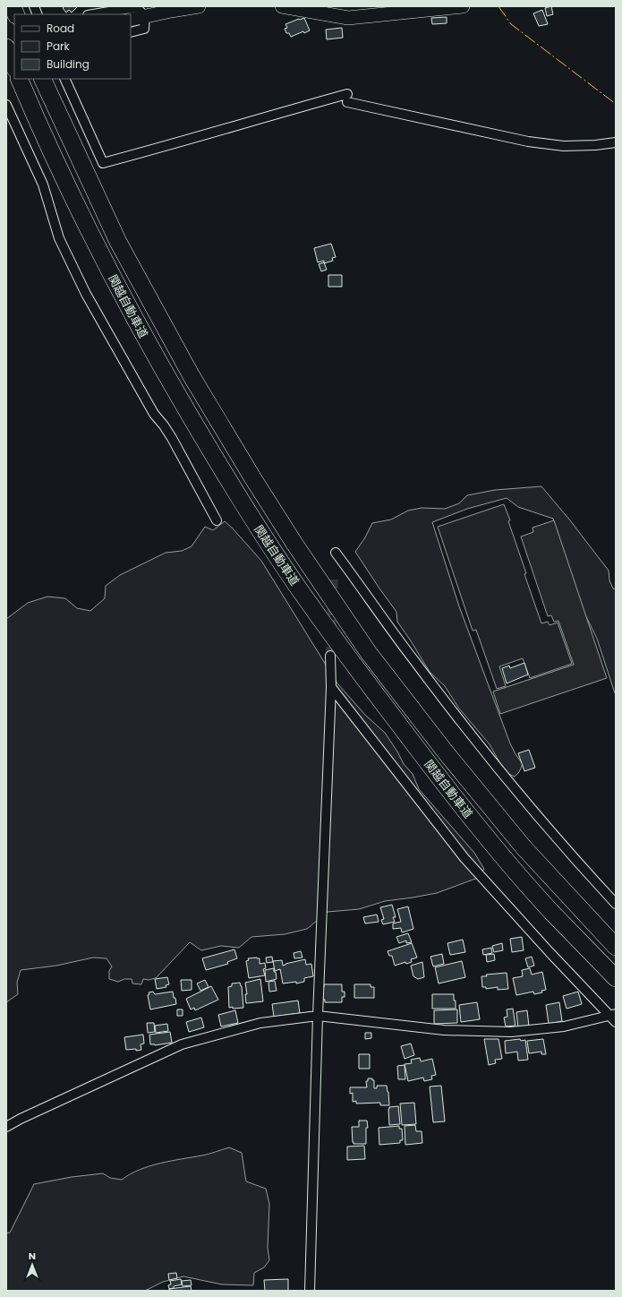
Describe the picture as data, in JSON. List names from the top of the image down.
{
  "streets": {
    "highway": ["関越自動車道"]
  },
  "legend": ["Road", "Park", "Building"],
  "north": "top"
}
